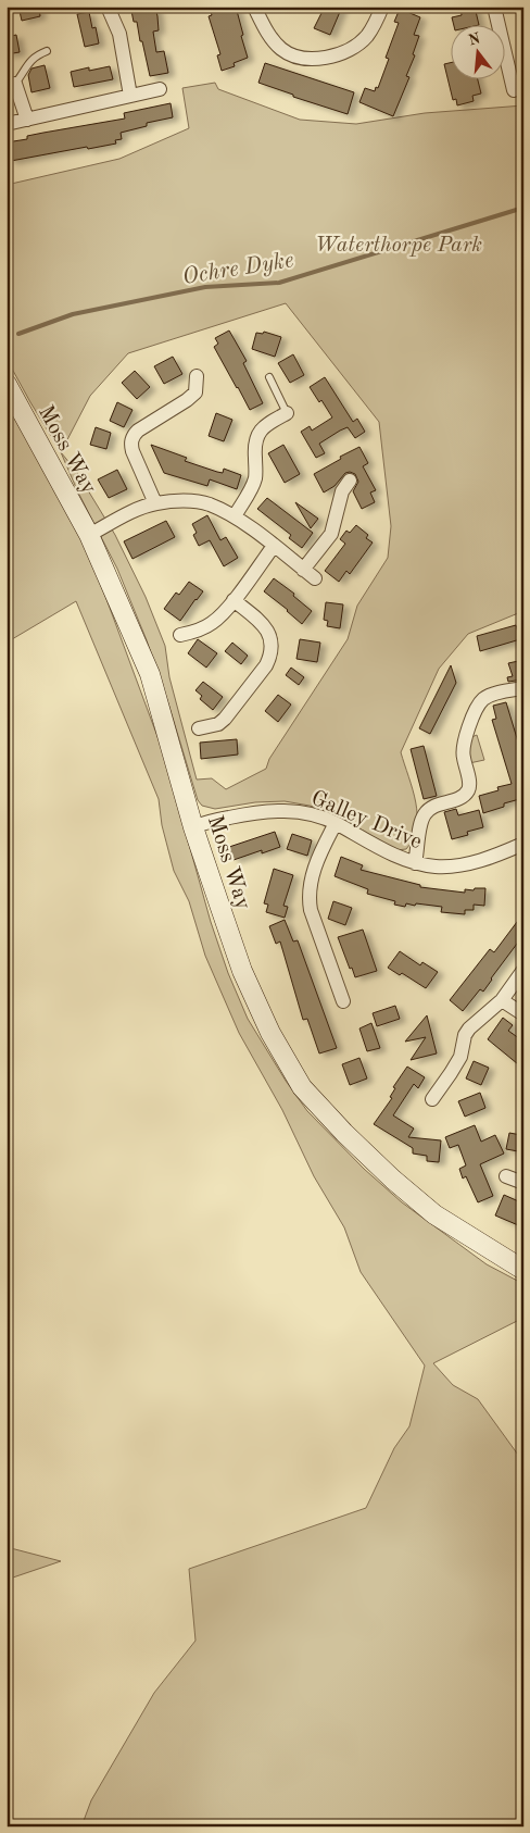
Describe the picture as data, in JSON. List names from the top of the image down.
{
  "streets": {
    "street": ["Moss Way", "Galley Drive"]
  },
  "crossings": [
    ["Moss Way", "Galley Drive"]
  ],
  "water": ["Ochre Dyke"],
  "parks": ["Waterthorpe Park"],
  "north": "top"
}
